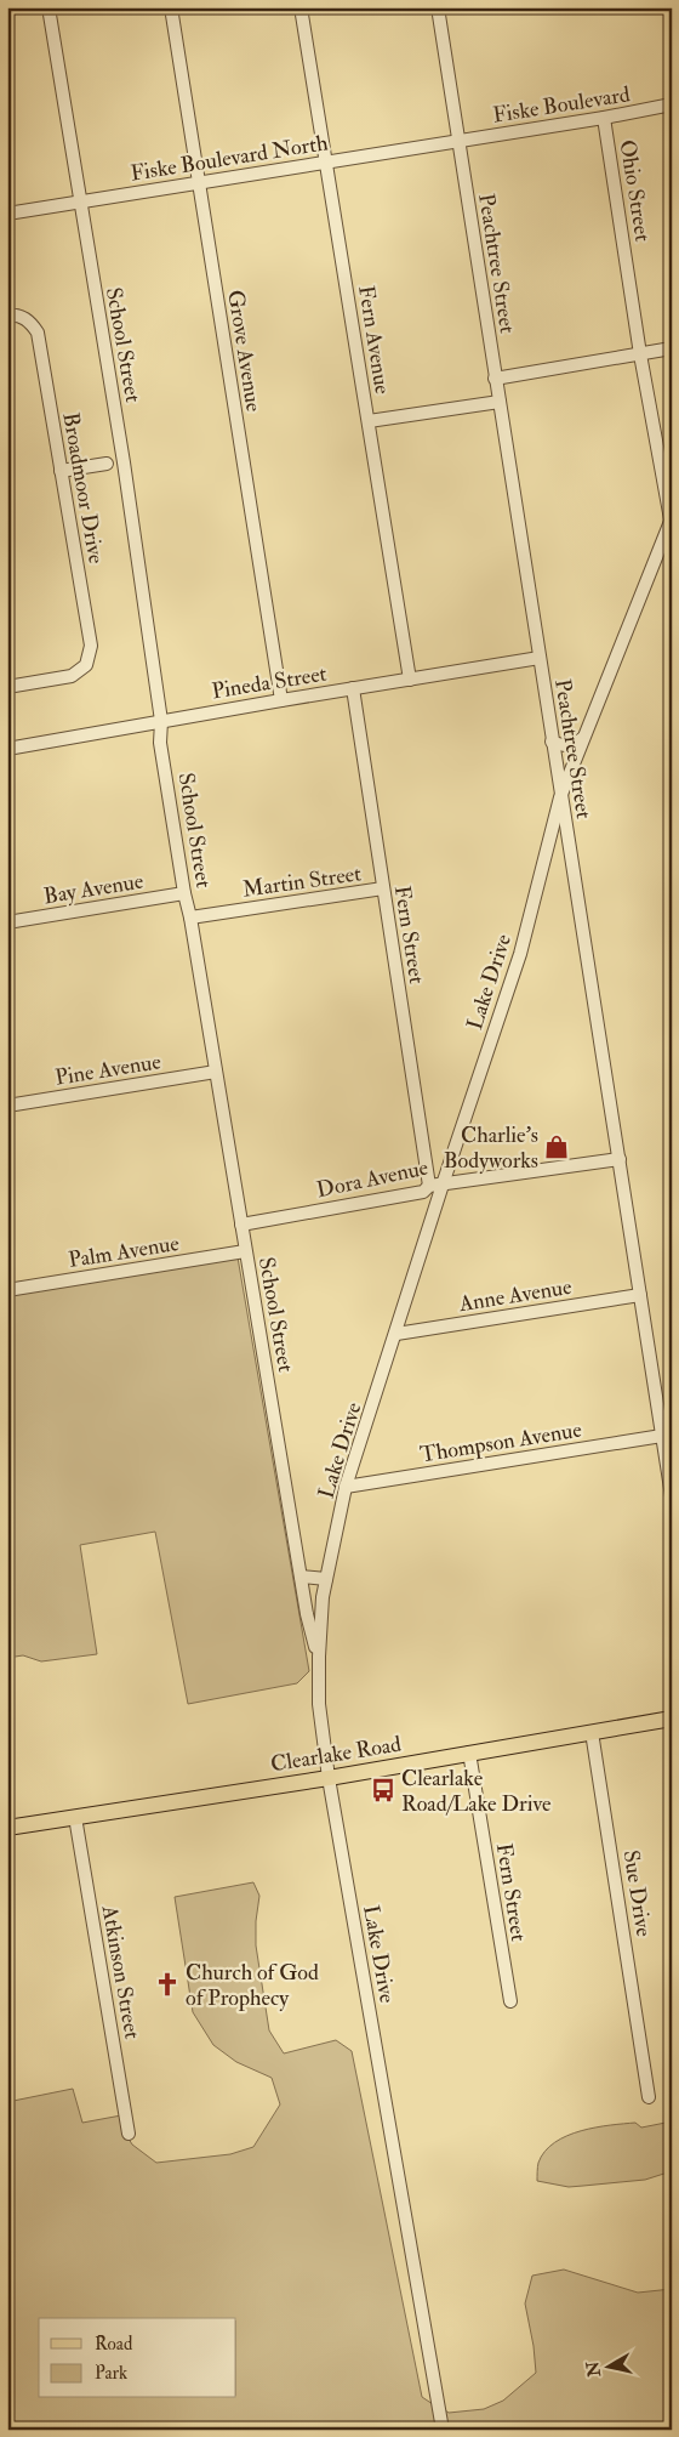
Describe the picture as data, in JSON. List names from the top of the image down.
{
  "streets": {
    "main road": ["Clearlake Road"],
    "street": [
      "Fiske Boulevard",
      "Fiske Boulevard North",
      "Ohio Street",
      "Peachtree Street",
      "Fern Avenue",
      "School Street",
      "Grove Avenue",
      "Broadmoor Drive",
      "Pineda Street",
      "Martin Street",
      "Bay Avenue",
      "Fern Street",
      "Lake Drive",
      "Pine Avenue",
      "Dora Avenue",
      "Palm Avenue",
      "Anne Avenue",
      "Thompson Avenue",
      "Sue Drive",
      "Atkinson Street"
    ]
  },
  "crossings": [
    ["Fiske Boulevard", "Fiske Boulevard North"],
    ["Fiske Boulevard", "Ohio Street"],
    ["Fiske Boulevard", "Peachtree Street"],
    ["Fiske Boulevard North", "Peachtree Street"],
    ["Fiske Boulevard North", "Fern Avenue"],
    ["Fiske Boulevard North", "School Street"],
    ["Fiske Boulevard North", "Grove Avenue"],
    ["Ohio Street", "Lake Drive"],
    ["Peachtree Street", "Pineda Street"],
    ["Peachtree Street", "Lake Drive"],
    ["Peachtree Street", "Dora Avenue"],
    ["Peachtree Street", "Anne Avenue"],
    ["Peachtree Street", "Thompson Avenue"],
    ["Fern Avenue", "Pineda Street"],
    ["School Street", "Pineda Street"],
    ["School Street", "Martin Street"],
    ["School Street", "Bay Avenue"],
    ["School Street", "Lake Drive"],
    ["School Street", "Pine Avenue"],
    ["School Street", "Dora Avenue"],
    ["School Street", "Palm Avenue"],
    ["Grove Avenue", "Pineda Street"],
    ["Pineda Street", "Fern Street"],
    ["Martin Street", "Fern Street"],
    ["Fern Street", "Lake Drive"],
    ["Fern Street", "Dora Avenue"],
    ["Fern Street", "Clearlake Road"],
    ["Lake Drive", "Dora Avenue"],
    ["Lake Drive", "Anne Avenue"],
    ["Lake Drive", "Thompson Avenue"],
    ["Lake Drive", "Clearlake Road"],
    ["Clearlake Road", "Sue Drive"],
    ["Clearlake Road", "Atkinson Street"]
  ],
  "places": {
    "shop": ["Charlie's Bodyworks"],
    "bus stop": ["Clearlake Road/Lake Drive"],
    "church": ["Church of God of Prophecy"]
  },
  "legend": ["Road", "Park"],
  "north": "left"
}
